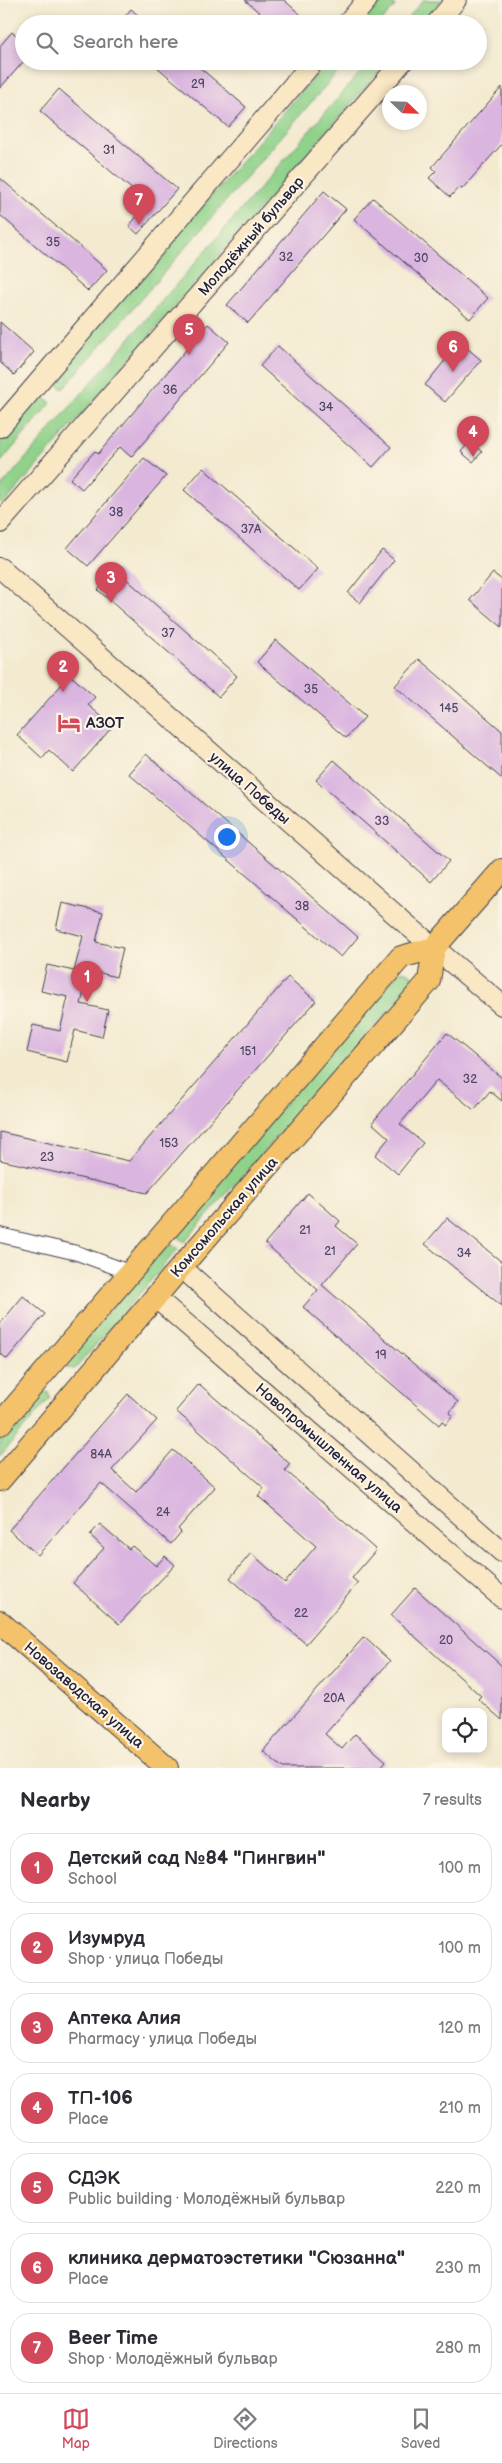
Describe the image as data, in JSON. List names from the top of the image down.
{
  "streets": {
    "main road": [
      "Молодёжный бульвар",
      "улица Победы",
      "Комсомольская улица",
      "Новопромышленная улица",
      "Новозаводская улица"
    ]
  },
  "crossings": [
    ["улица Победы", "Комсомольская улица"],
    ["Комсомольская улица", "Новопромышленная улица"]
  ],
  "places": {
    "hotel": ["АЗОТ"]
  },
  "house_numbers": [
    "29",
    "31",
    "35",
    "32",
    "30",
    "36",
    "34",
    "38",
    "37А",
    "37",
    "35",
    "145",
    "33",
    "38",
    "151",
    "32",
    "153",
    "23",
    "21",
    "21",
    "34",
    "19",
    "84А",
    "24",
    "22",
    "20",
    "20А"
  ],
  "north": "bottom right",
  "page": {
    "search": "Search here",
    "pins": [
      "7",
      "5",
      "6",
      "4",
      "3",
      "2",
      "1"
    ],
    "heading": ["Nearby", "7 results"],
    "list": [
      {
        "mark": "1",
        "name": "Детский сад №84 \"Пингвин\"",
        "note": "School",
        "value": "100 m"
      },
      {
        "mark": "2",
        "name": "Изумруд",
        "note": "Shop · улица Победы",
        "value": "100 m"
      },
      {
        "mark": "3",
        "name": "Аптека Алия",
        "note": "Pharmacy · улица Победы",
        "value": "120 m"
      },
      {
        "mark": "4",
        "name": "ТП-106",
        "note": "Place",
        "value": "210 m"
      },
      {
        "mark": "5",
        "name": "СДЭК",
        "note": "Public building · Молодёжный бульвар",
        "value": "220 m"
      },
      {
        "mark": "6",
        "name": "клиника дерматоэстетики \"Сюзанна\"",
        "note": "Place",
        "value": "230 m"
      },
      {
        "mark": "7",
        "name": "Beer Time",
        "note": "Shop · Молодёжный бульвар",
        "value": "280 m"
      }
    ],
    "nav": ["Map", "Directions", "Saved"]
  }
}
